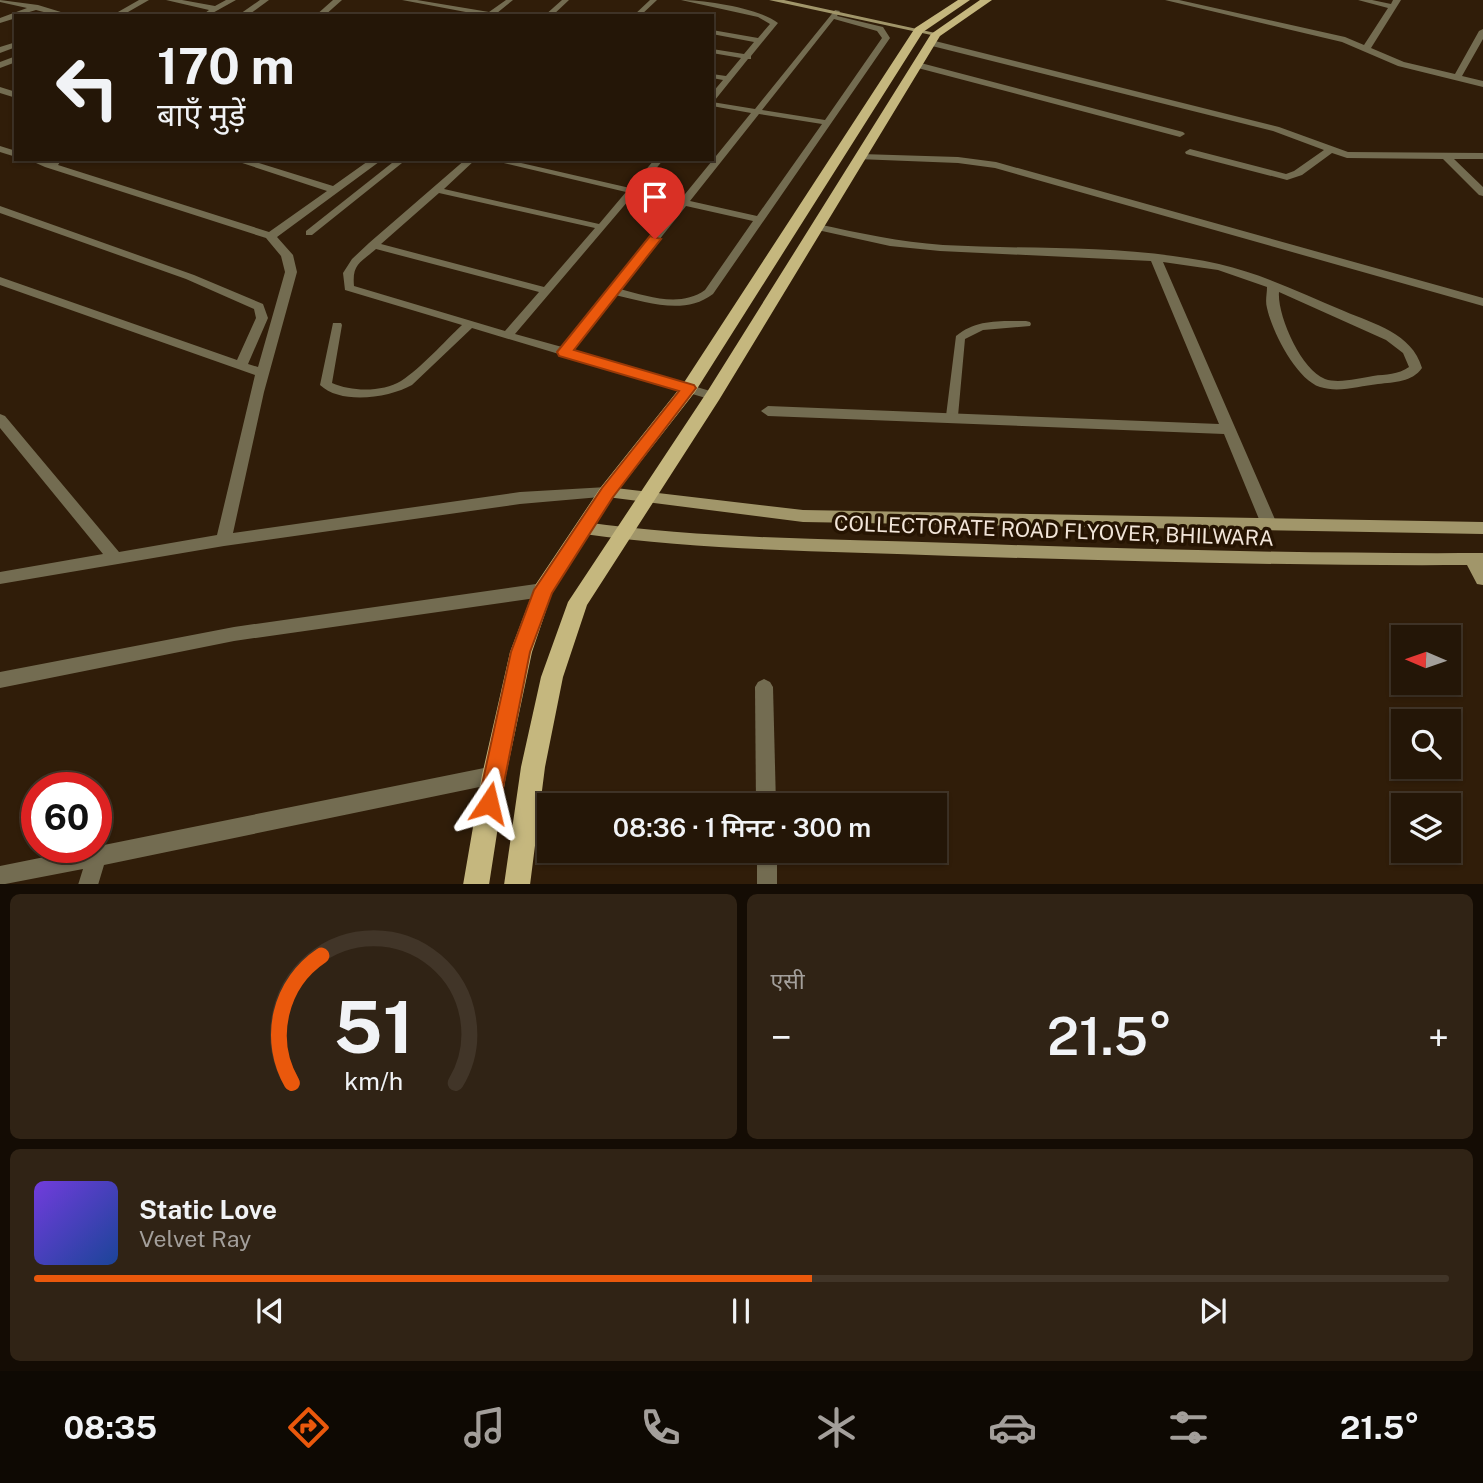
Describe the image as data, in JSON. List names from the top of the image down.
{
  "streets": {
    "street": ["COLLECTORATE ROAD FLYOVER, BHILWARA"]
  },
  "north": "left",
  "page": {
    "turn": ["170 m", "बाएँ मुड़ें"],
    "limit": "60",
    "trip": "08:36 · 1 मिनट · 300 m",
    "tile": "एसी",
    "heat": ["−", "21.5°", "+"],
    "song": ["Static Love", "Velvet Ray"],
    "tabs": ["08:35", "21.5°"],
    "gauge": ["51", "km/h"]
  }
}
